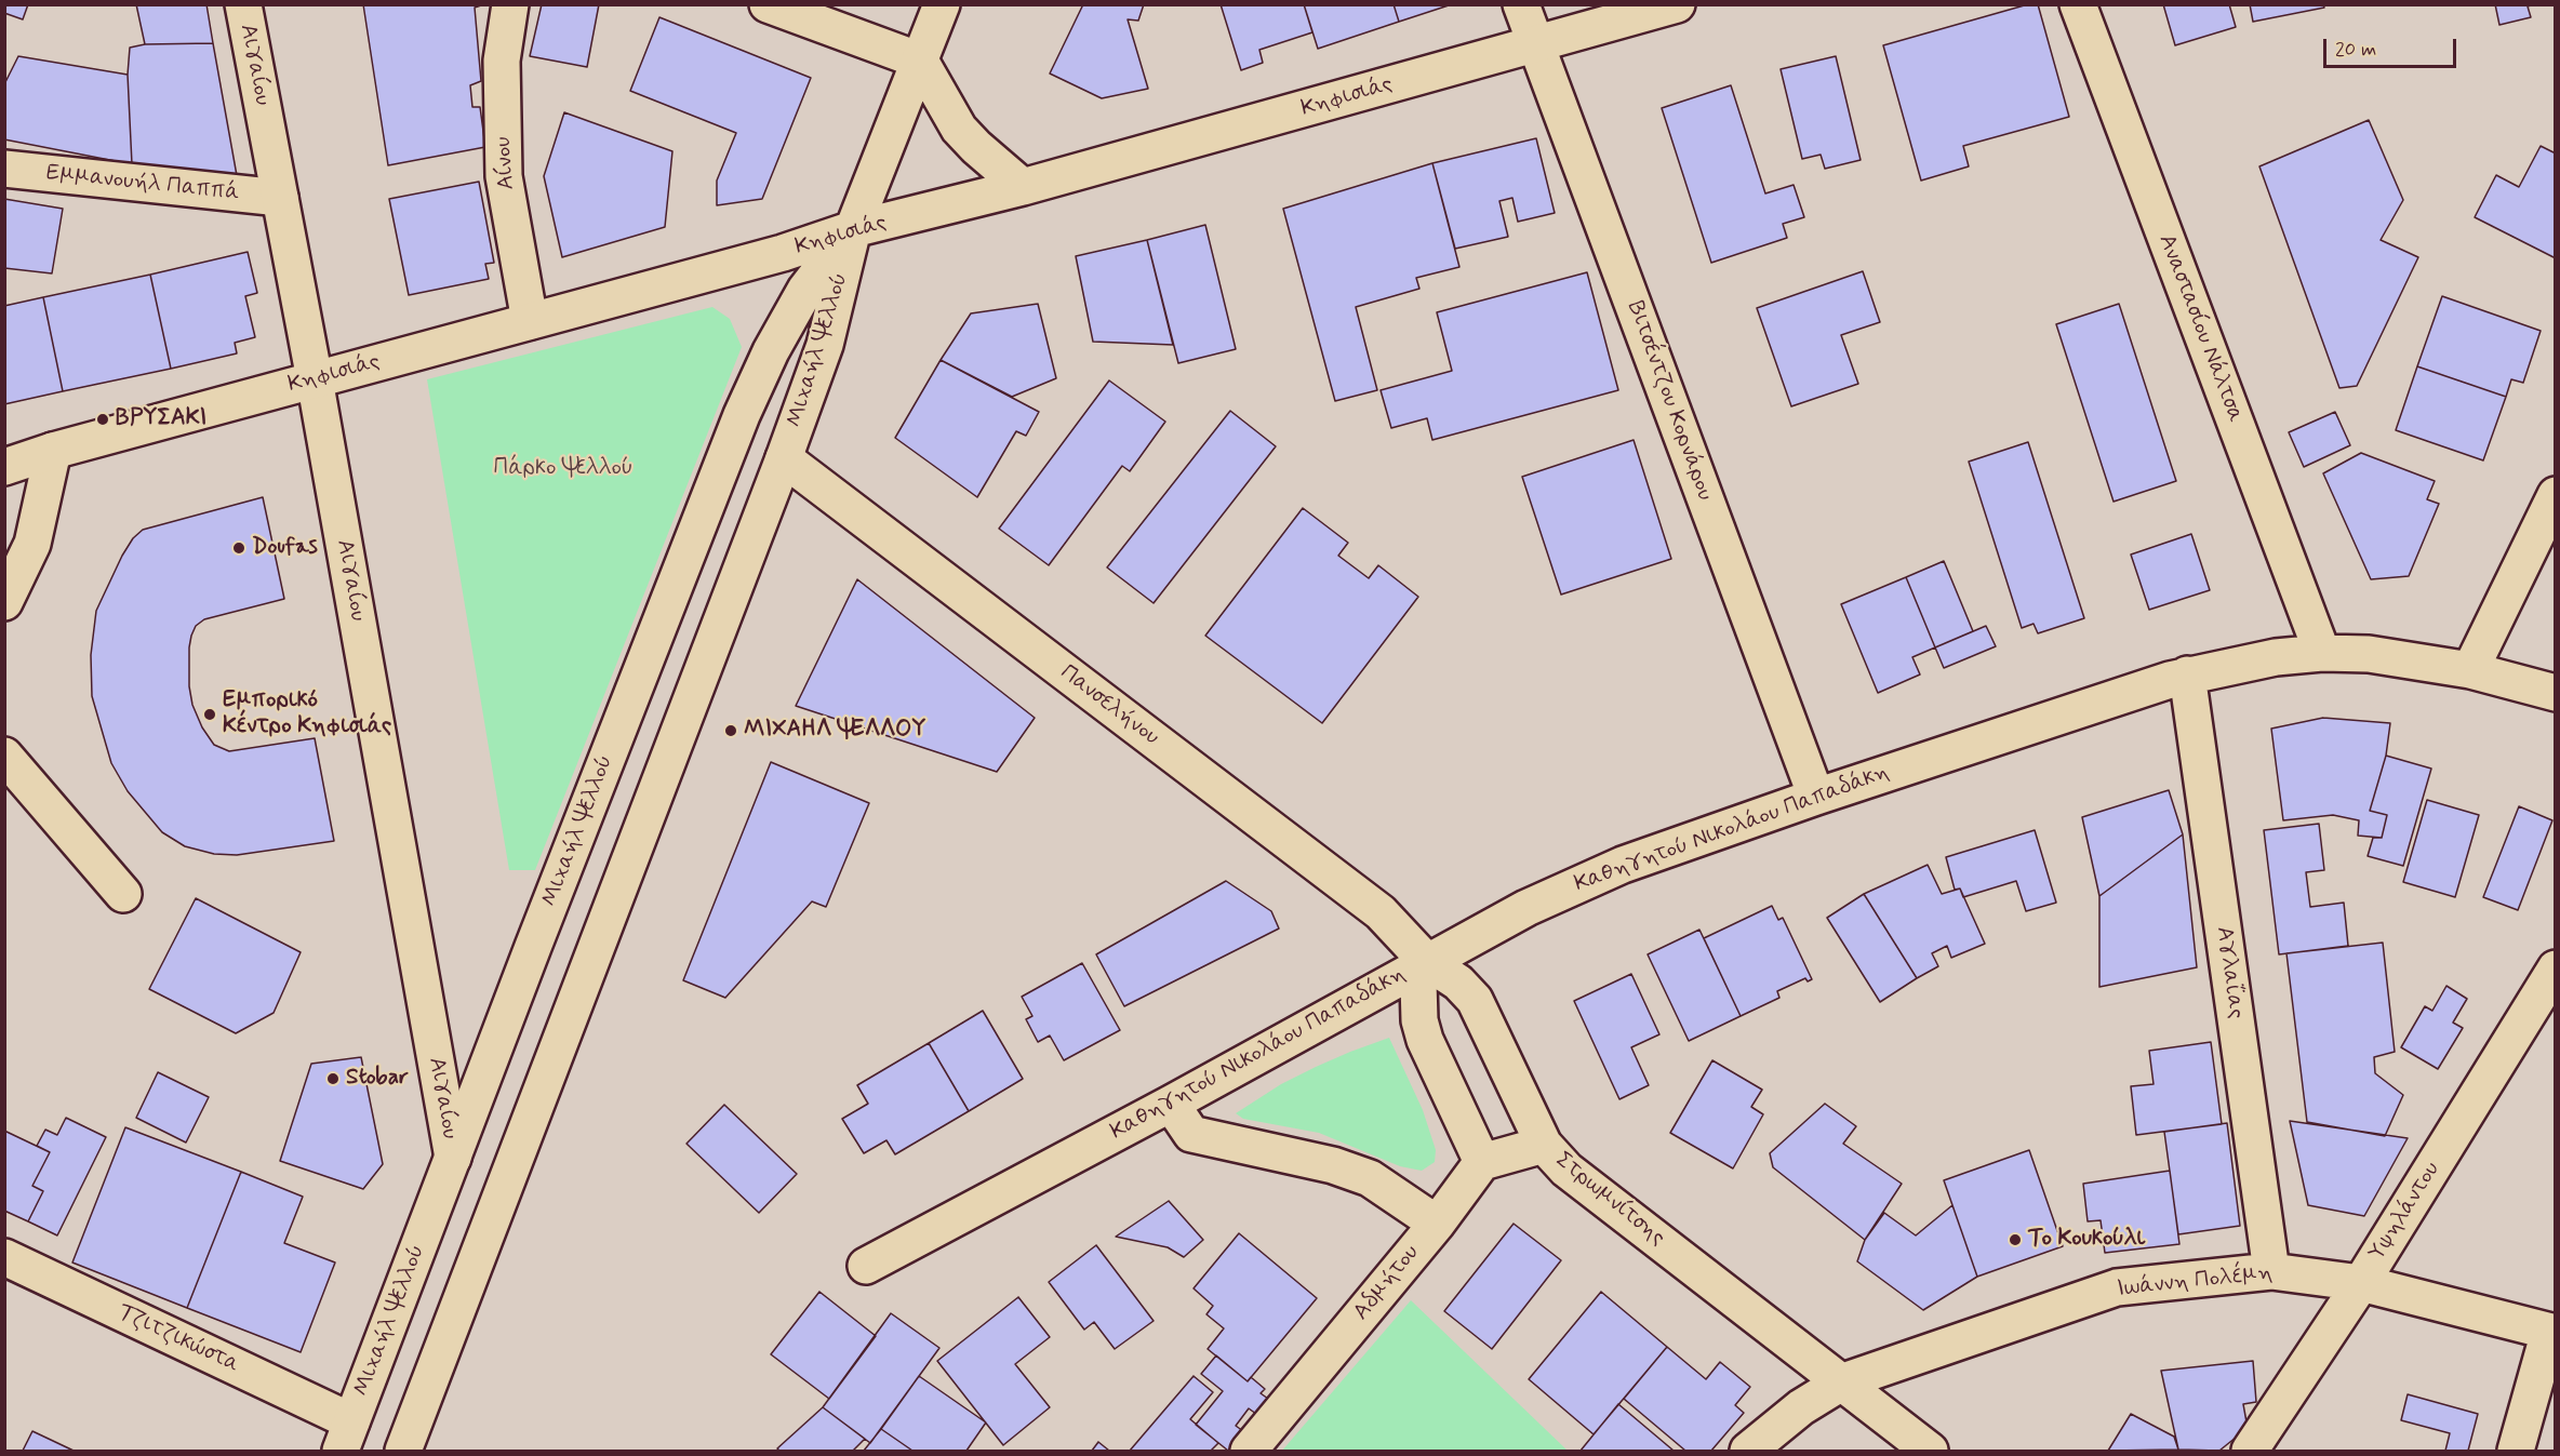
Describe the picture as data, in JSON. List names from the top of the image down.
{
  "streets": {
    "street": [
      "Αιγαίου",
      "Κηφισιάς",
      "Αίνου",
      "Εμμανουήλ Παππά",
      "Αναστασίου Νάλτσα",
      "Μιχαήλ Ψελλού",
      "Βιτσέντζου Κορνάρου",
      "Πανσελήνου",
      "Καθηγητού Νικολάου Παπαδάκη",
      "Αγλαΐας",
      "Στρωμνίτσης",
      "Υψηλάντου",
      "Ιωάννη Πολέμη",
      "Αδμήτου",
      "Τζιτζικώστα"
    ]
  },
  "crossings": [
    ["Αιγαίου", "Κηφισιάς"],
    ["Αιγαίου", "Εμμανουήλ Παππά"],
    ["Αιγαίου", "Μιχαήλ Ψελλού"],
    ["Κηφισιάς", "Αίνου"],
    ["Κηφισιάς", "Μιχαήλ Ψελλού"],
    ["Κηφισιάς", "Βιτσέντζου Κορνάρου"],
    ["Αναστασίου Νάλτσα", "Καθηγητού Νικολάου Παπαδάκη"],
    ["Μιχαήλ Ψελλού", "Πανσελήνου"],
    ["Μιχαήλ Ψελλού", "Τζιτζικώστα"],
    ["Βιτσέντζου Κορνάρου", "Καθηγητού Νικολάου Παπαδάκη"],
    ["Πανσελήνου", "Καθηγητού Νικολάου Παπαδάκη"],
    ["Πανσελήνου", "Στρωμνίτσης"],
    ["Καθηγητού Νικολάου Παπαδάκη", "Αγλαΐας"],
    ["Καθηγητού Νικολάου Παπαδάκη", "Στρωμνίτσης"],
    ["Αγλαΐας", "Ιωάννη Πολέμη"],
    ["Στρωμνίτσης", "Ιωάννη Πολέμη"],
    ["Υψηλάντου", "Ιωάννη Πολέμη"]
  ],
  "parks": ["Πάρκο Ψελλού"],
  "places": [
    "ΒΡΥΣΑΚΙ",
    "Doufas",
    "Εμπορικό Κέντρο Κηφισιάς",
    "ΜΙΧΑΗΛ ΨΕΛΛΟΥ",
    "Stobar",
    "Το Κουκούλι"
  ],
  "scale_bar": "20 m"
}
